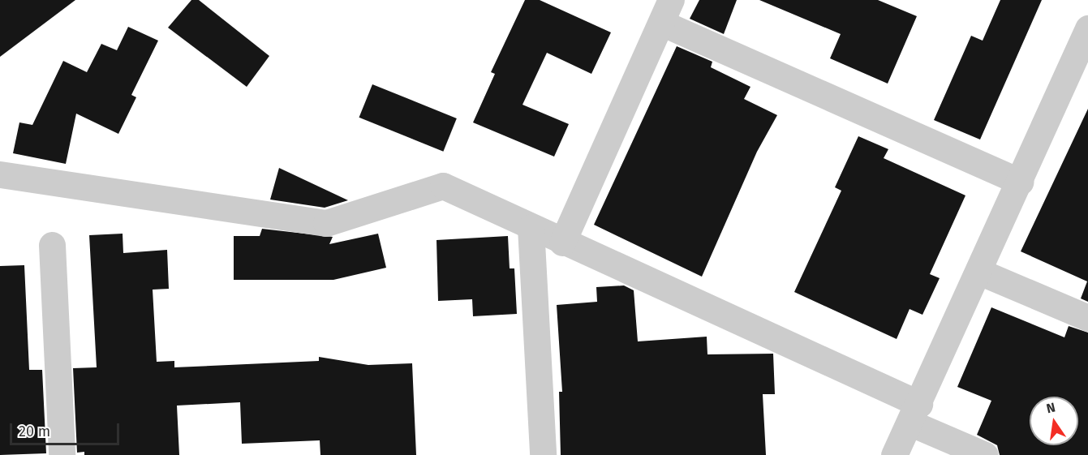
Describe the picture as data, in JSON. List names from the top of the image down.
{
  "scale_bar": "20 m",
  "north": "top"
}
